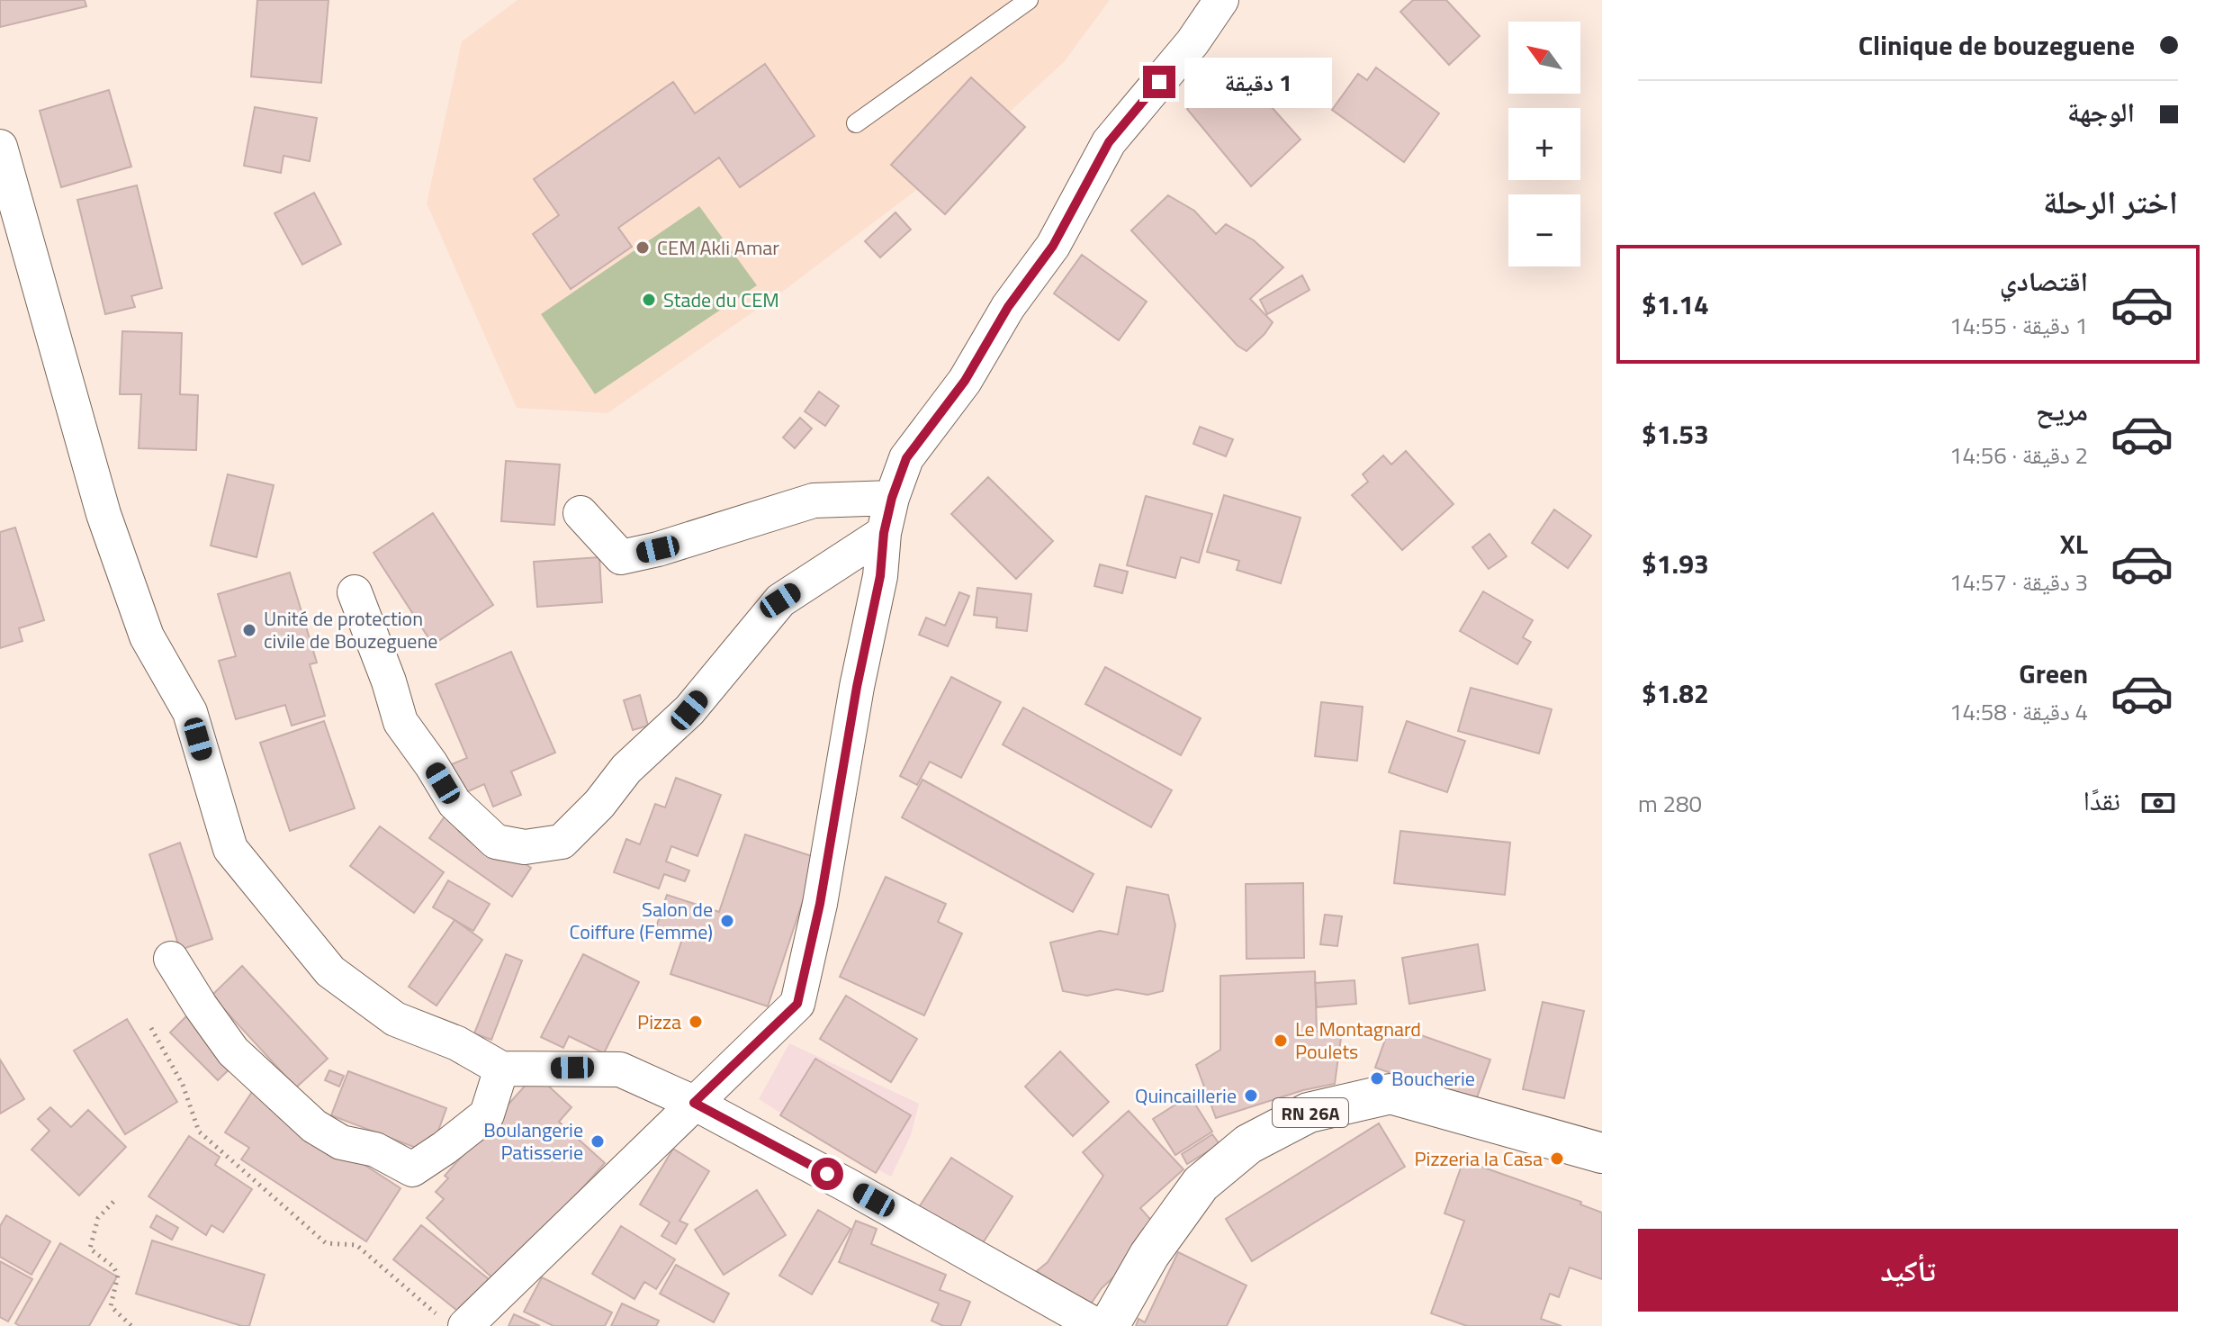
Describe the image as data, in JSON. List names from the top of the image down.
{
  "streets": {
    "main road": ["RN 26A"]
  },
  "places": [
    "CEM Akli Amar",
    "Stade du CEM",
    "Unité de protection civile de Bouzeguene",
    "Salon de Coiffure (Femme)",
    "Pizza",
    "Le Montagnard Poulets",
    "Boucherie",
    "Quincaillerie",
    "Boulangerie Patisserie",
    "Pizzeria la Casa"
  ],
  "north": "top left",
  "page": {
    "banner": ["Clinique de bouzeguene", "الوجهة"],
    "map_buttons": ["+", "−"],
    "bubble": "1 دقيقة",
    "heading": "اختر الرحلة",
    "list": [
      {
        "name": "اقتصادي",
        "note": "1 دقيقة · 14:55",
        "value": "$1.14"
      },
      {
        "name": "مريح",
        "note": "2 دقيقة · 14:56",
        "value": "$1.53"
      },
      {
        "name": "XL",
        "note": "3 دقيقة · 14:57",
        "value": "$1.93"
      },
      {
        "name": "Green",
        "note": "4 دقيقة · 14:58",
        "value": "$1.82"
      }
    ],
    "pay": ["نقدًا", "280 m"],
    "buttons": "تأكيد"
  }
}
